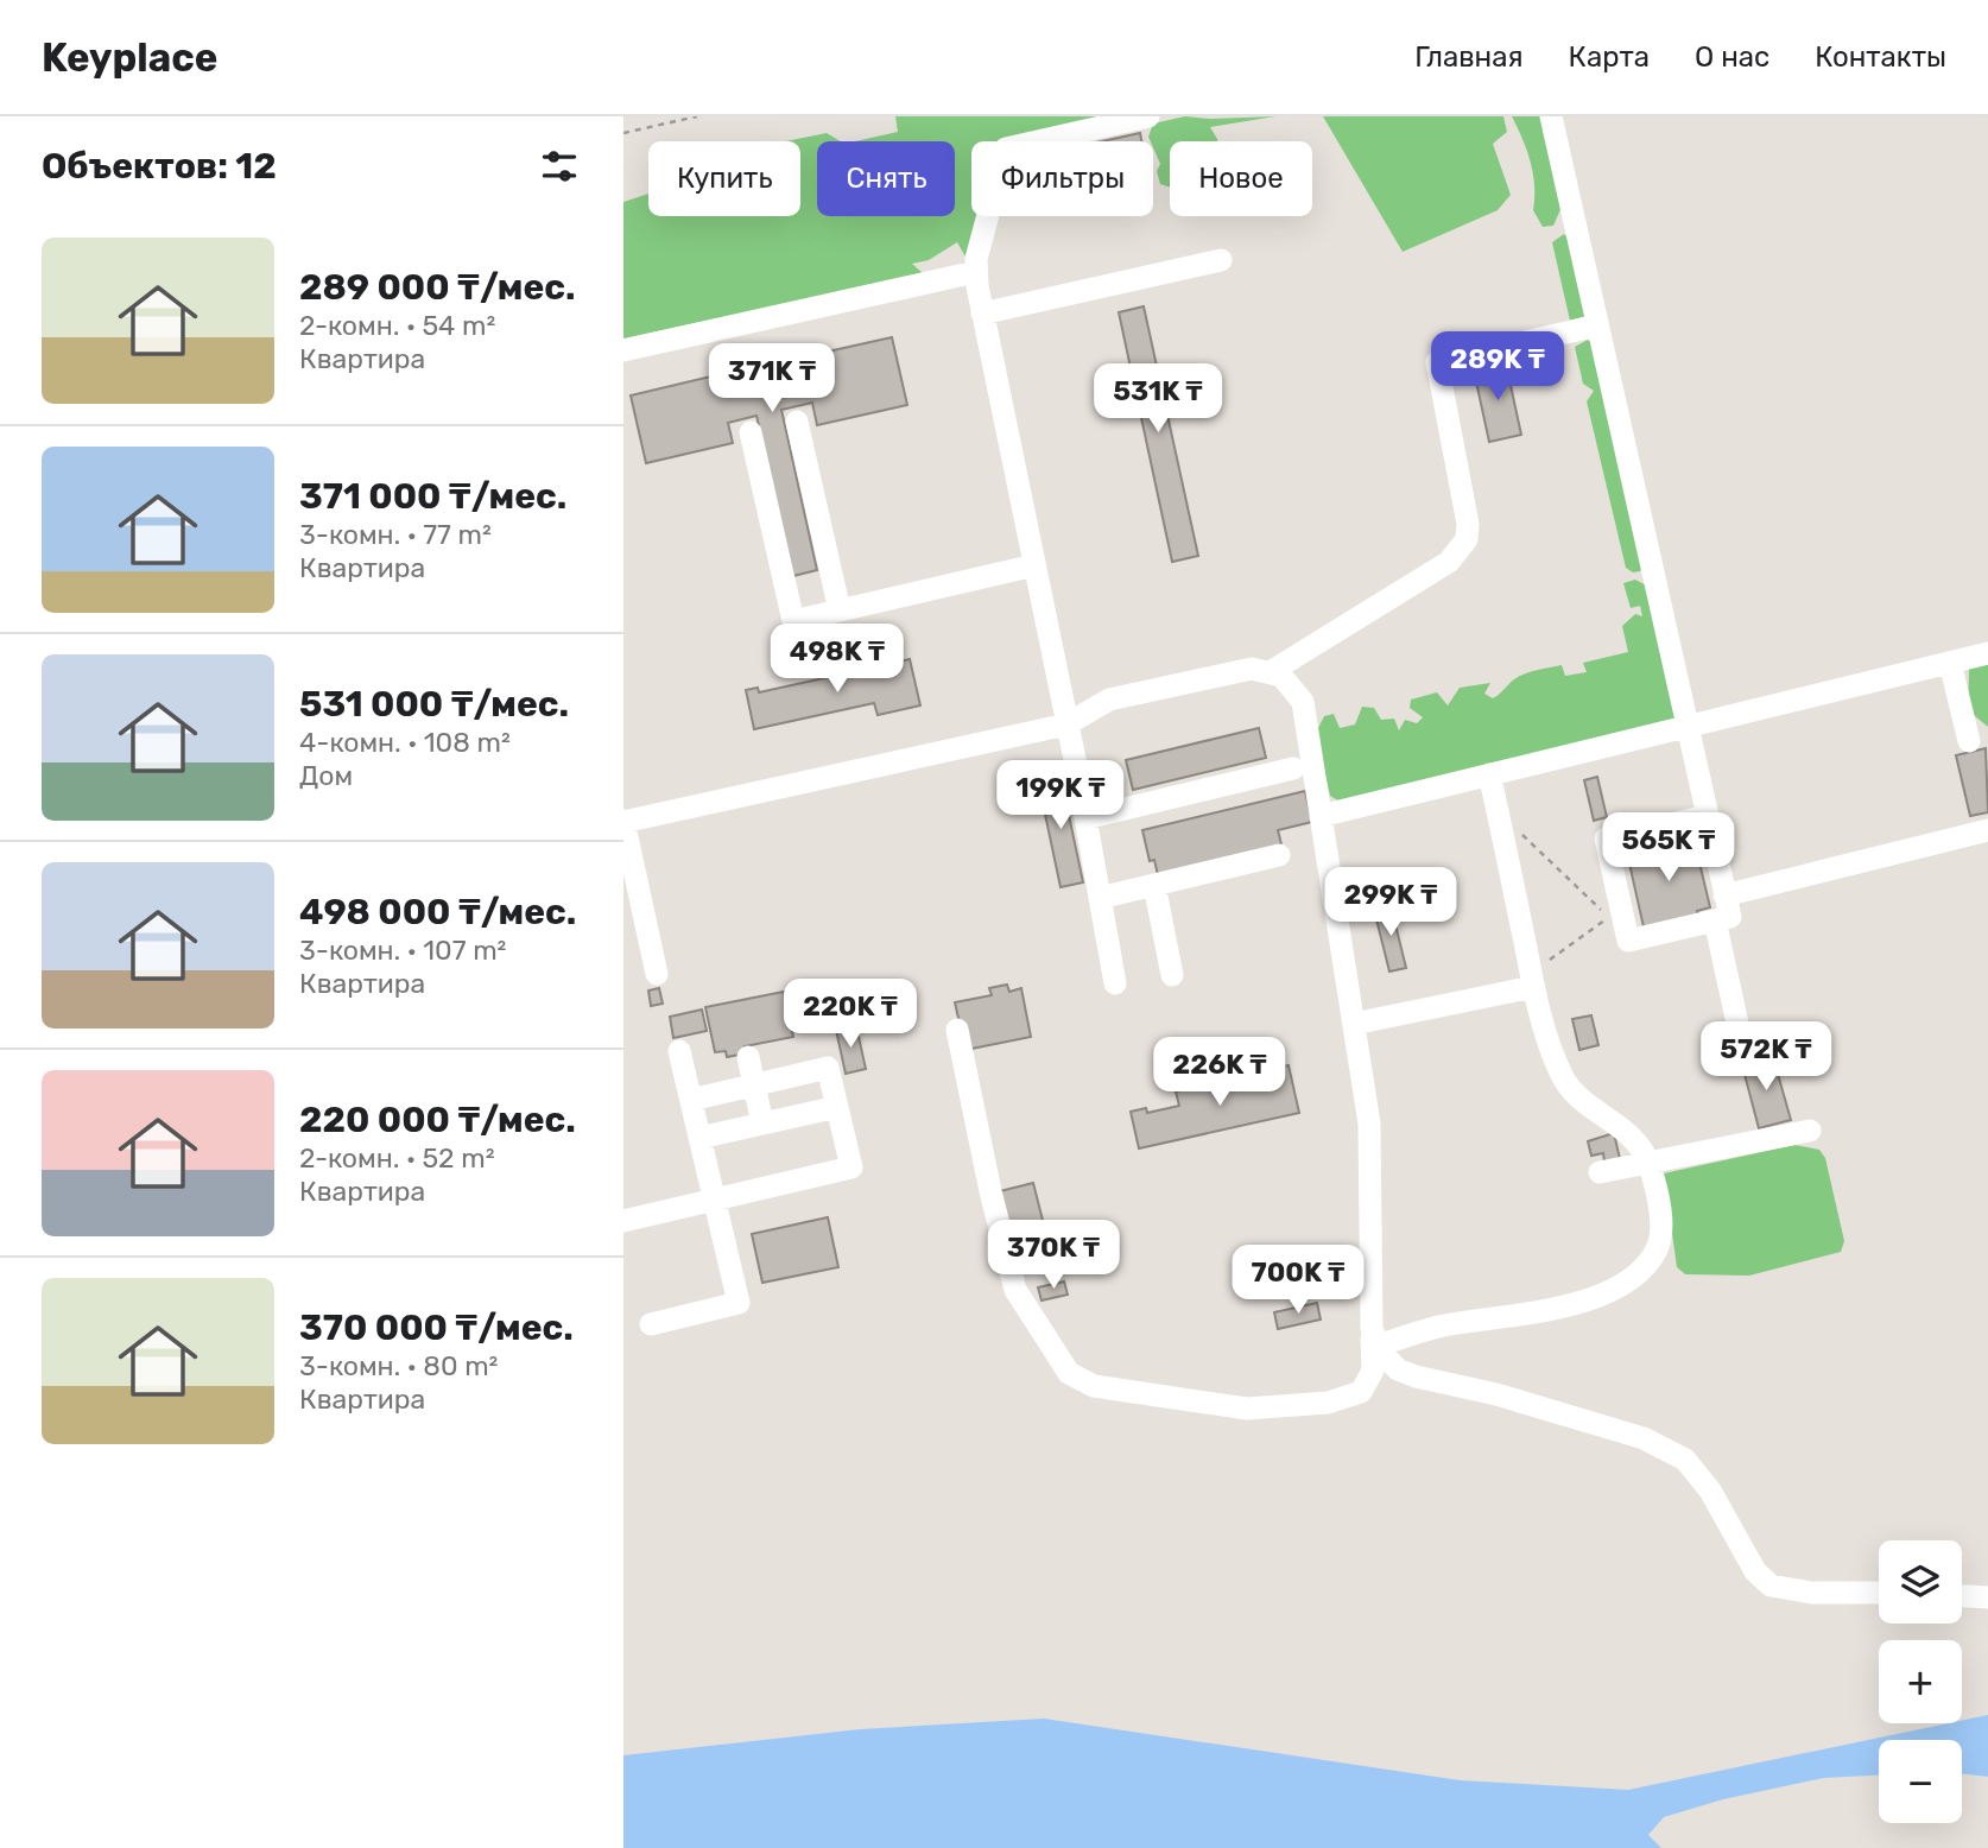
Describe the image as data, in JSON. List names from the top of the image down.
{
  "page": {
    "header": "Keyplace",
    "nav": [
      "Главная",
      "Карта",
      "О нас",
      "Контакты"
    ],
    "heading": "Объектов: 12",
    "chip": [
      "Купить",
      "Снять",
      "Фильтры",
      "Новое"
    ],
    "list": [
      {
        "name": "289 000 ₸/мес.",
        "note": "2-комн. · 54 m² · Квартира"
      },
      {
        "name": "371 000 ₸/мес.",
        "note": "3-комн. · 77 m² · Квартира"
      },
      {
        "name": "531 000 ₸/мес.",
        "note": "4-комн. · 108 m² · Дом"
      },
      {
        "name": "498 000 ₸/мес.",
        "note": "3-комн. · 107 m² · Квартира"
      },
      {
        "name": "220 000 ₸/мес.",
        "note": "2-комн. · 52 m² · Квартира"
      },
      {
        "name": "370 000 ₸/мес.",
        "note": "3-комн. · 80 m² · Квартира"
      }
    ],
    "price": [
      "289K ₸",
      "371K ₸",
      "531K ₸",
      "498K ₸",
      "199K ₸",
      "565K ₸",
      "299K ₸",
      "220K ₸",
      "572K ₸",
      "226K ₸",
      "370K ₸",
      "700K ₸"
    ],
    "map_buttons": ["+", "−"]
  }
}
